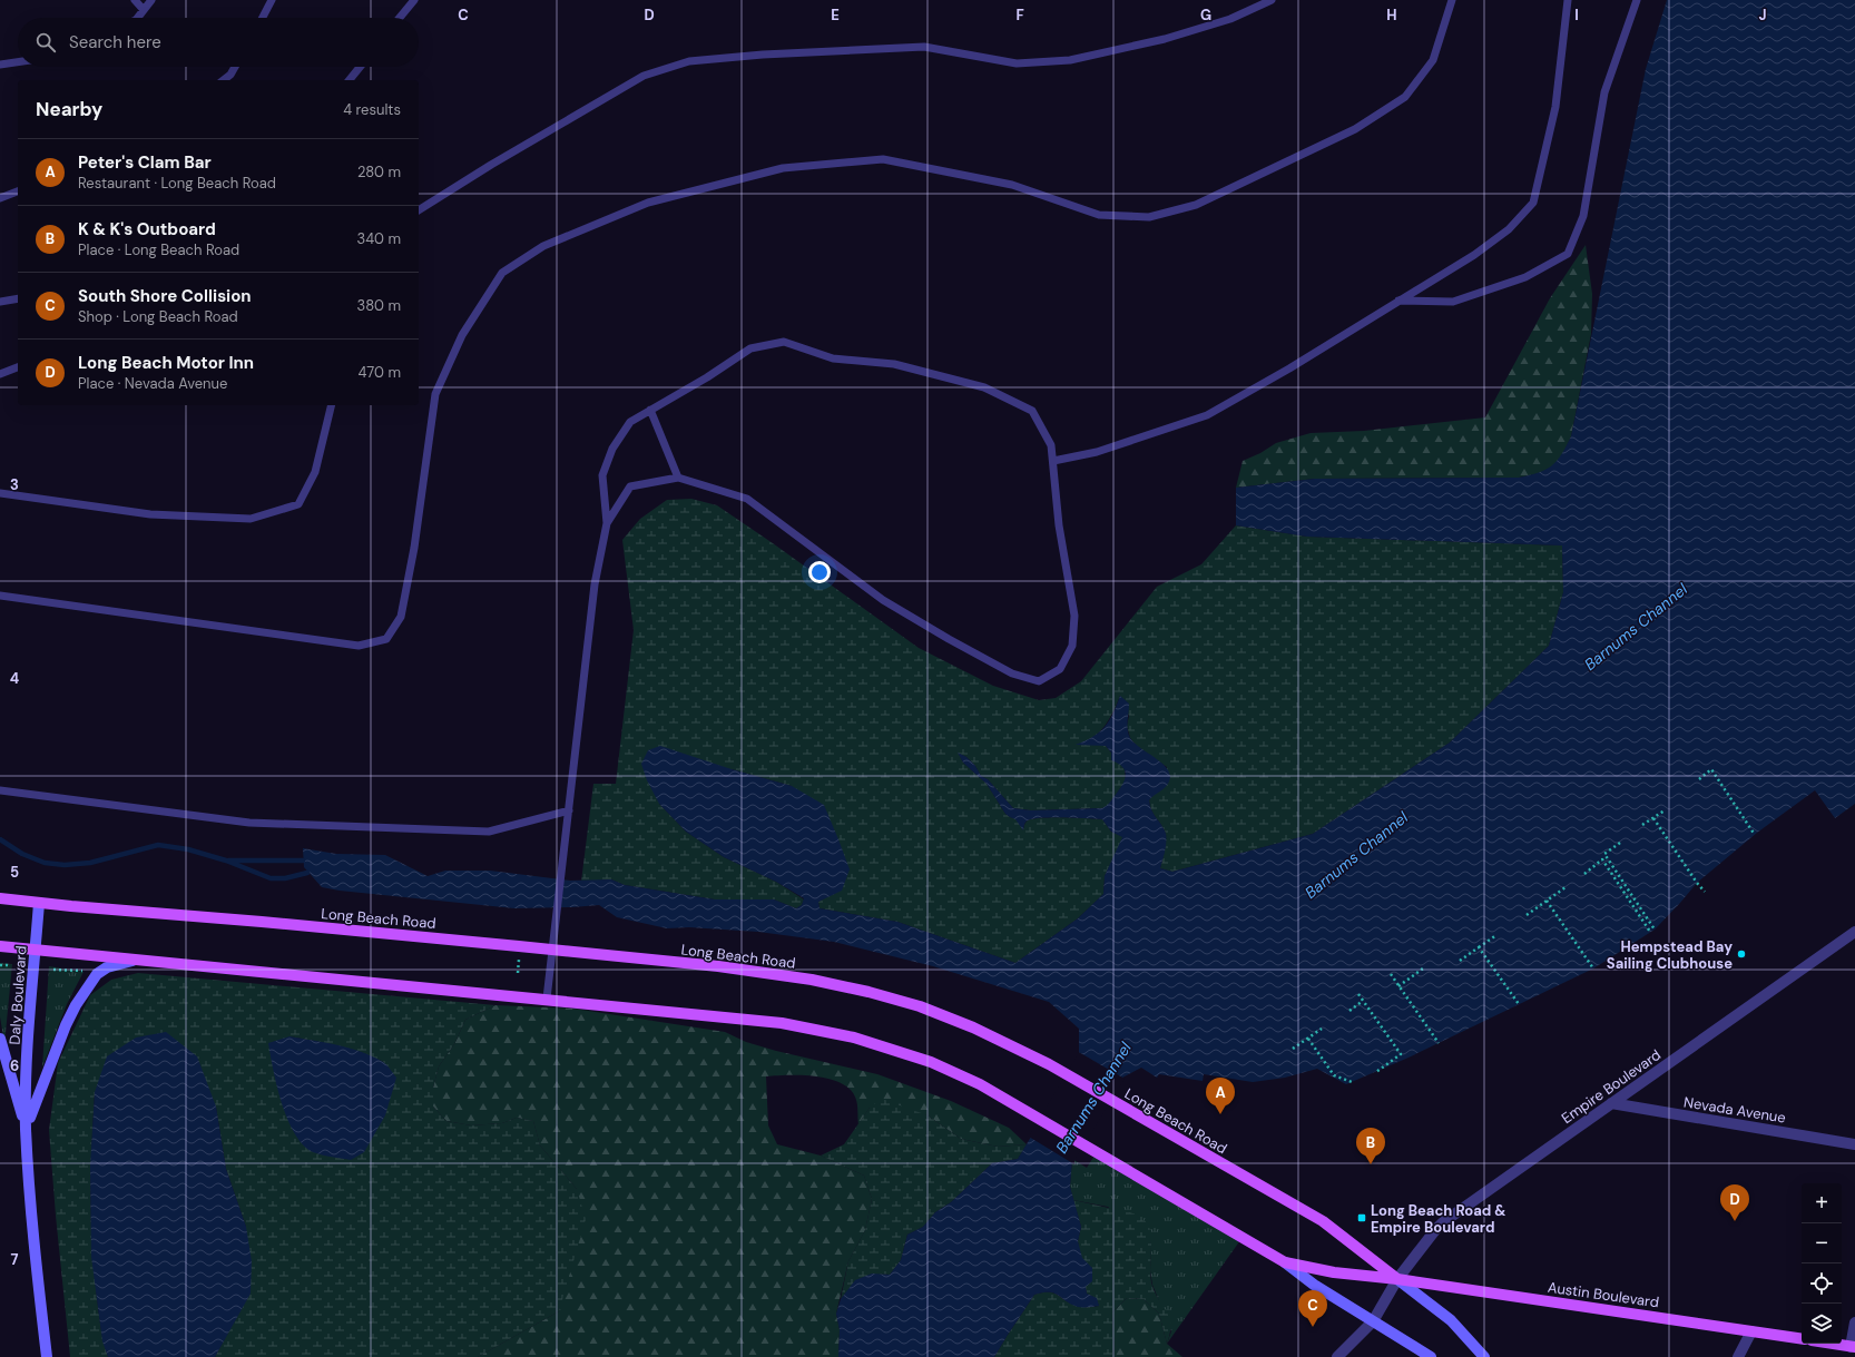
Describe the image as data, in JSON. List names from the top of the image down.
{
  "streets": {
    "main road": ["Long Beach Road", "Daly Boulevard", "Austin Boulevard"],
    "street": ["Empire Boulevard", "Nevada Avenue"]
  },
  "crossings": [
    ["Long Beach Road", "Daly Boulevard"],
    ["Long Beach Road", "Empire Boulevard"],
    ["Long Beach Road", "Austin Boulevard"],
    ["Empire Boulevard", "Nevada Avenue"],
    ["Empire Boulevard", "Austin Boulevard"]
  ],
  "water": ["Barnums Channel"],
  "places": {
    "other": ["Hempstead Bay Sailing Clubhouse"],
    "transit": ["Long Beach Road & Empire Boulevard"]
  },
  "page": {
    "search": "Search here",
    "heading": ["Nearby", "4 results"],
    "list": [
      {
        "mark": "A",
        "name": "Peter's Clam Bar",
        "note": "Restaurant · Long Beach Road",
        "value": "280 m"
      },
      {
        "mark": "B",
        "name": "K & K's Outboard",
        "note": "Place · Long Beach Road",
        "value": "340 m"
      },
      {
        "mark": "C",
        "name": "South Shore Collision",
        "note": "Shop · Long Beach Road",
        "value": "380 m"
      },
      {
        "mark": "D",
        "name": "Long Beach Motor Inn",
        "note": "Place · Nevada Avenue",
        "value": "470 m"
      }
    ],
    "pins": [
      "A",
      "B",
      "D",
      "C"
    ],
    "map_buttons": ["+", "−"]
  },
  "grid": {
    "columns": [
      "C",
      "D",
      "E",
      "F",
      "G",
      "H",
      "I",
      "J"
    ],
    "rows": [
      "3",
      "4",
      "5",
      "6",
      "7"
    ]
  }
}
